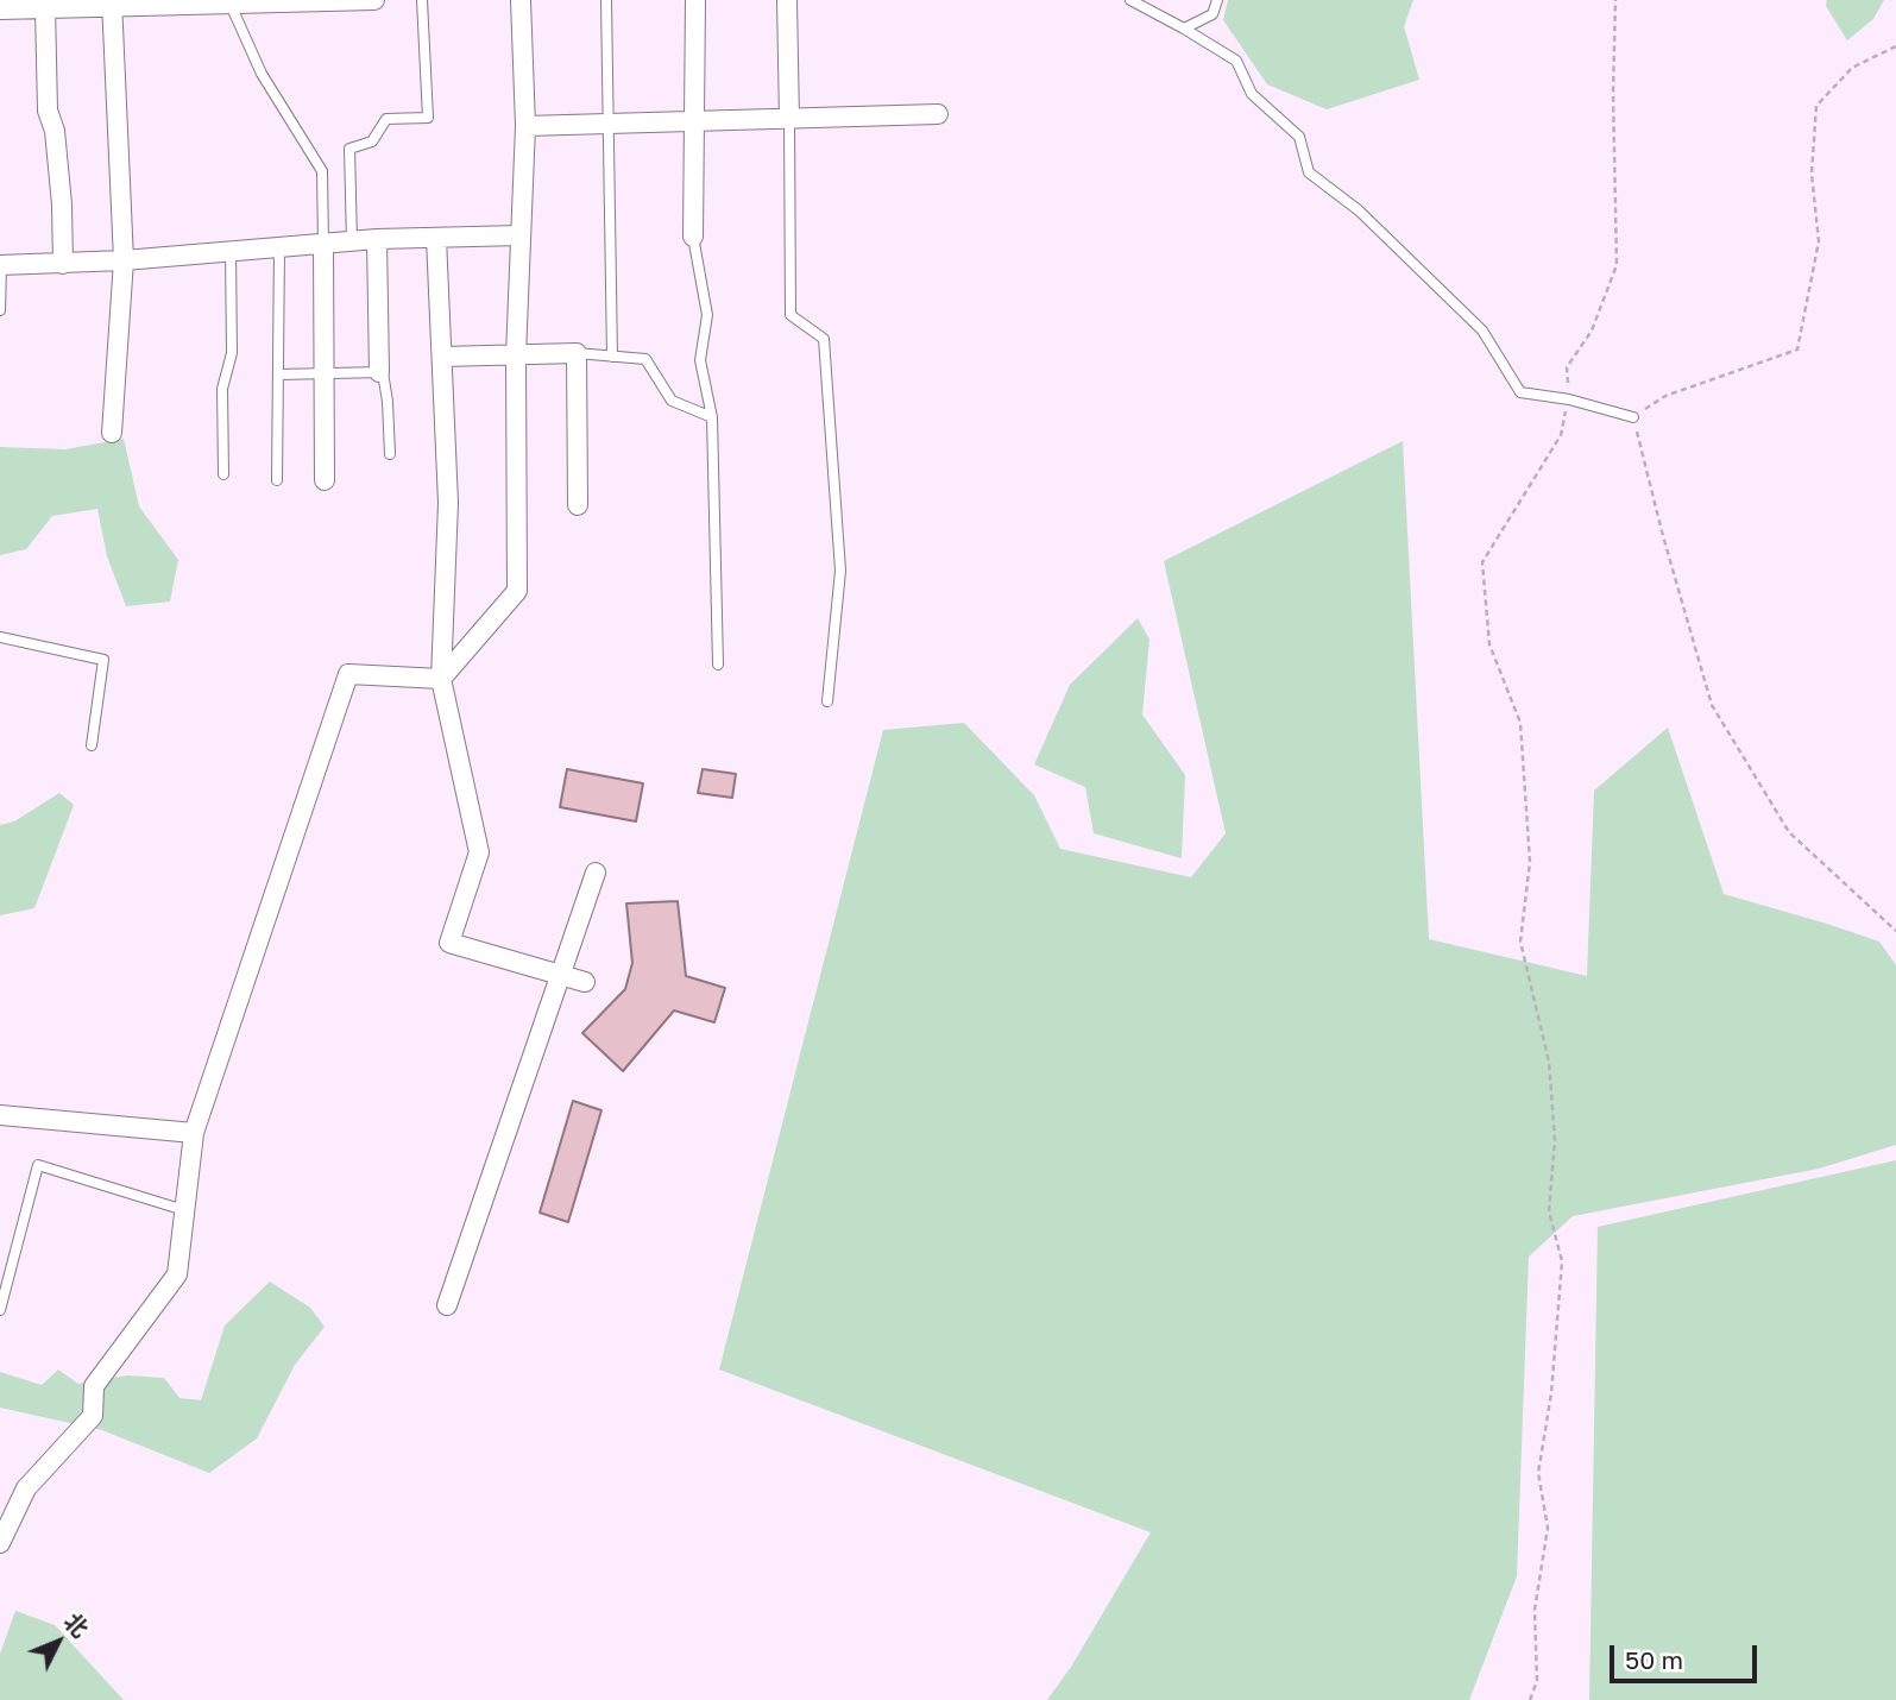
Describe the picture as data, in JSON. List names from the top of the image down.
{
  "scale_bar": "50 m",
  "north": "top right"
}
